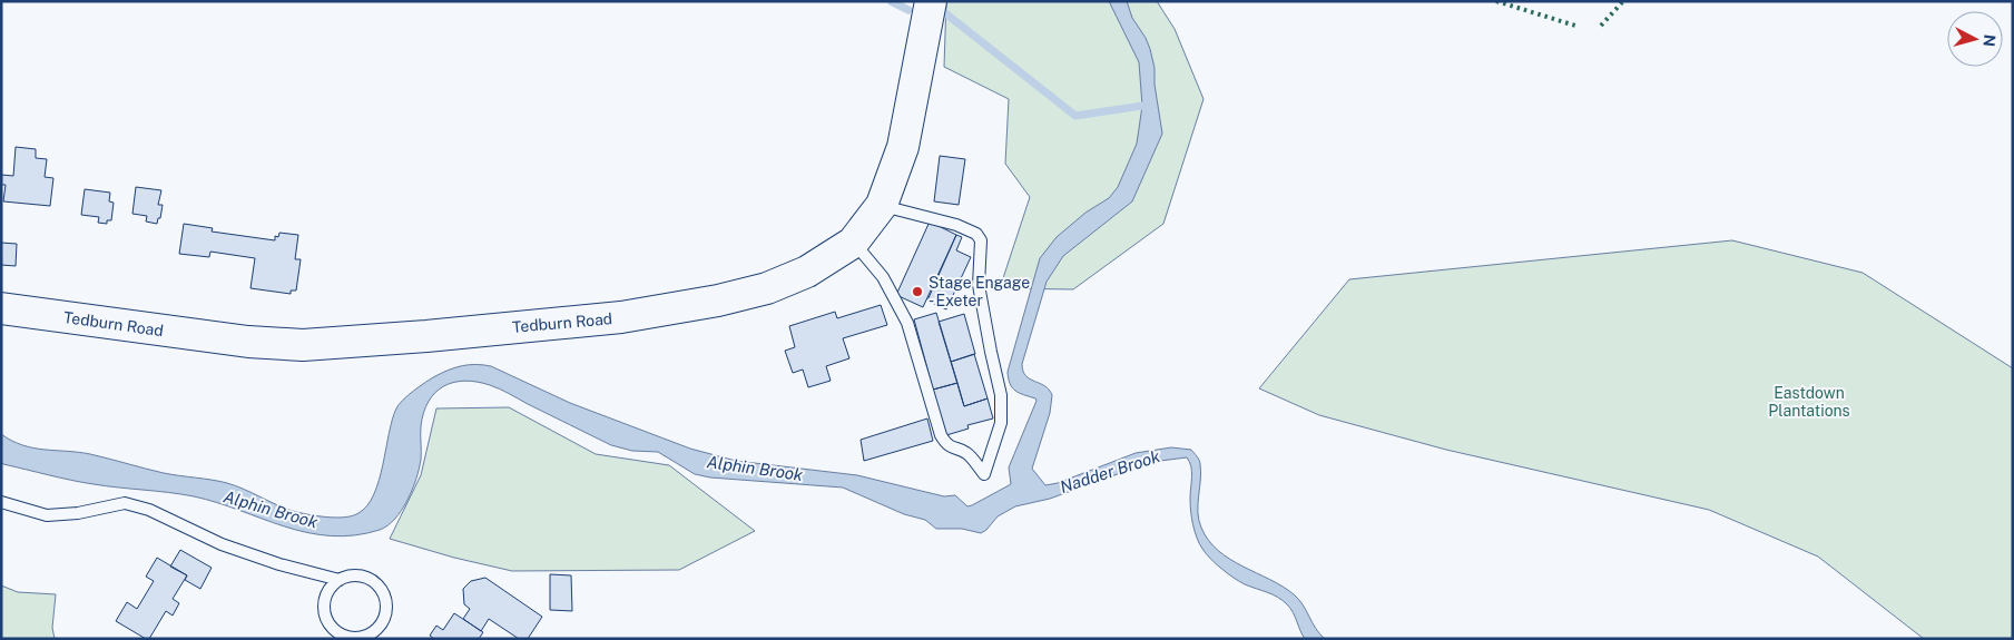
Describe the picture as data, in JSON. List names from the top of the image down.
{
  "streets": {
    "street": ["Tedburn Road"]
  },
  "water": ["Alphin Brook", "Nadder Brook"],
  "parks": ["Eastdown Plantations"],
  "places": ["Stage Engage - Exeter"],
  "north": "right"
}
